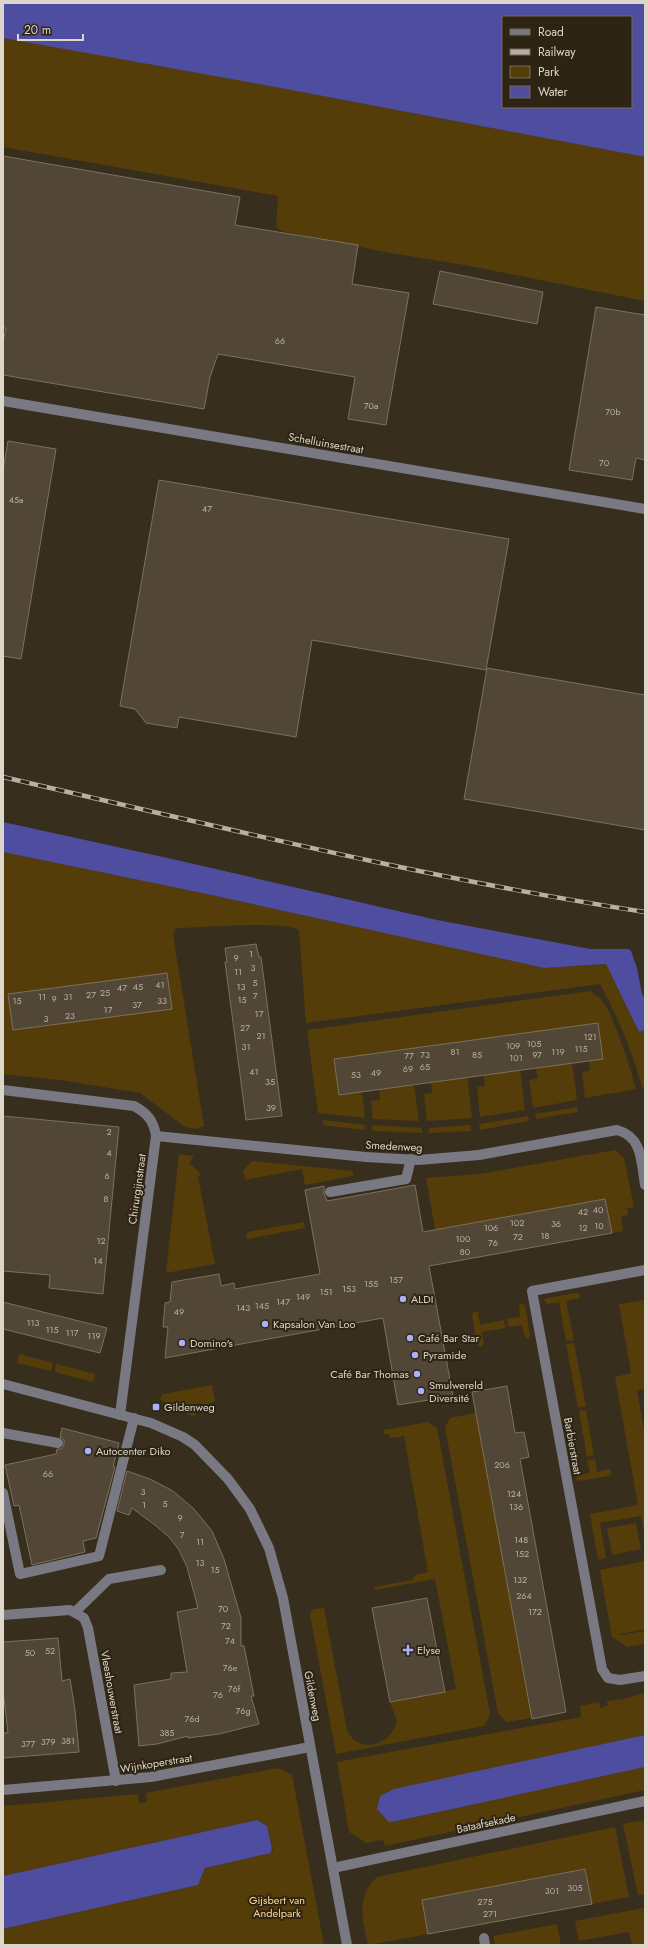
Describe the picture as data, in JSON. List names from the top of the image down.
{
  "streets": {
    "street": [
      "Schelluinsestraat",
      "Smedenweg",
      "Chirurgijnstraat",
      "Barbierstraat",
      "Vleeshouwerstraat",
      "Gildenweg",
      "Wijnkoperstraat",
      "Bataafsekade"
    ]
  },
  "crossings": [
    ["Smedenweg", "Chirurgijnstraat"],
    ["Chirurgijnstraat", "Gildenweg"],
    ["Vleeshouwerstraat", "Wijnkoperstraat"],
    ["Gildenweg", "Wijnkoperstraat"],
    ["Gildenweg", "Bataafsekade"]
  ],
  "parks": ["Gijsbert van Andelpark"],
  "places": {
    "other": [
      "ALDI",
      "Kapsalon Van Loo",
      "Café Bar Star",
      "Domino's",
      "Pyramide",
      "Café Bar Thomas",
      "Smulwereld Diversité",
      "Autocenter Diko"
    ],
    "transit": ["Gildenweg"],
    "health": ["Elyse"]
  },
  "house_numbers": [
    "66",
    "70a",
    "70b",
    "70",
    "45a",
    "47",
    "1",
    "9",
    "3",
    "11",
    "5",
    "41",
    "45",
    "13",
    "47",
    "25",
    "27",
    "7",
    "11",
    "31",
    "9",
    "15",
    "15",
    "33",
    "37",
    "17",
    "17",
    "23",
    "3",
    "27",
    "21",
    "121",
    "105",
    "109",
    "31",
    "115",
    "81",
    "119",
    "73",
    "85",
    "97",
    "77",
    "101",
    "65",
    "69",
    "41",
    "49",
    "53",
    "35",
    "39",
    "2",
    "4",
    "6",
    "8",
    "40",
    "42",
    "102",
    "36",
    "10",
    "106",
    "12",
    "18",
    "72",
    "100",
    "12",
    "76",
    "80",
    "14",
    "157",
    "155",
    "153",
    "151",
    "149",
    "147",
    "145",
    "143",
    "49",
    "113",
    "115",
    "117",
    "119",
    "206",
    "66",
    "3",
    "124",
    "5",
    "1",
    "136",
    "9",
    "7",
    "148",
    "11",
    "152",
    "13",
    "15",
    "132",
    "264",
    "70",
    "172",
    "72",
    "74",
    "52",
    "50",
    "76e",
    "76f",
    "76",
    "76g",
    "76d",
    "385",
    "381",
    "379",
    "377",
    "305",
    "301",
    "275",
    "271"
  ],
  "legend": [
    "Road",
    "Railway",
    "Park",
    "Water"
  ],
  "scale_bar": "20 m"
}
